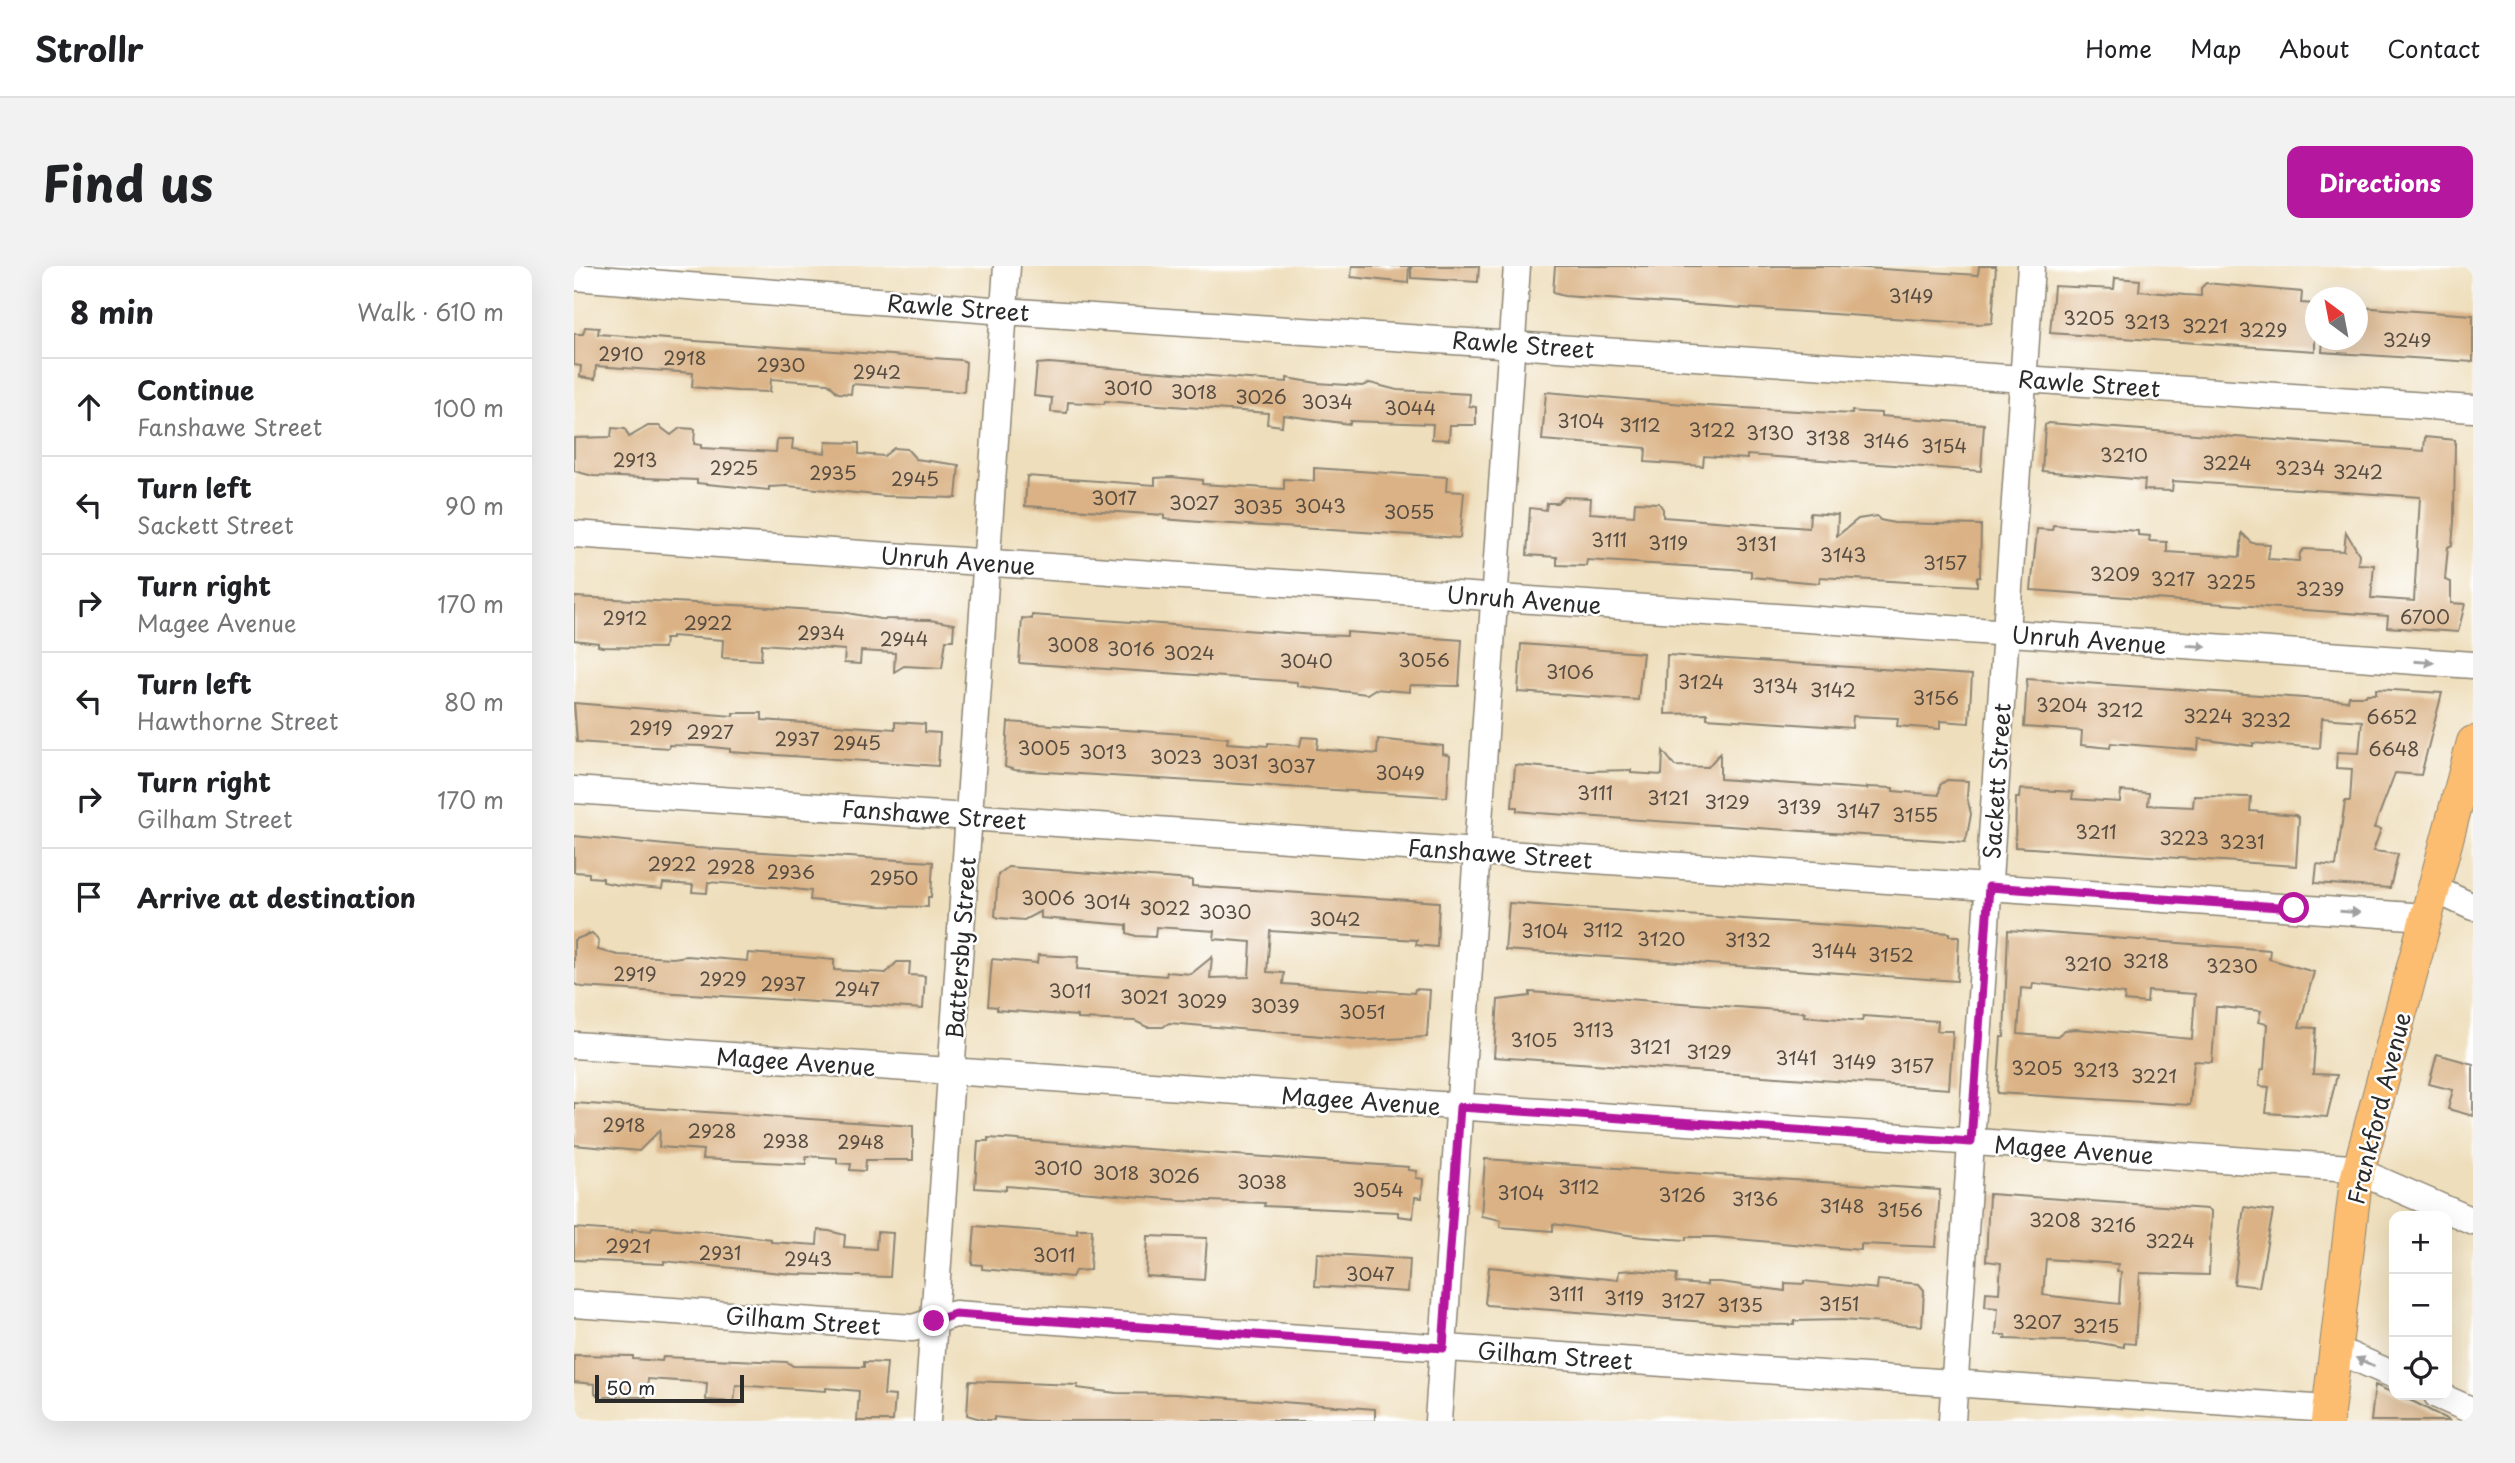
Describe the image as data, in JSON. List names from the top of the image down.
{
  "streets": {
    "main road": ["Frankford Avenue"],
    "street": [
      "Rawle Street",
      "Unruh Avenue",
      "Sackett Street",
      "Fanshawe Street",
      "Battersby Street",
      "Magee Avenue",
      "Gilham Street"
    ]
  },
  "crossings": [
    ["Rawle Street", "Sackett Street"],
    ["Rawle Street", "Battersby Street"],
    ["Unruh Avenue", "Sackett Street"],
    ["Unruh Avenue", "Battersby Street"],
    ["Sackett Street", "Fanshawe Street"],
    ["Sackett Street", "Magee Avenue"],
    ["Sackett Street", "Gilham Street"],
    ["Fanshawe Street", "Battersby Street"],
    ["Fanshawe Street", "Frankford Avenue"],
    ["Battersby Street", "Magee Avenue"],
    ["Battersby Street", "Gilham Street"],
    ["Magee Avenue", "Frankford Avenue"],
    ["Frankford Avenue", "Gilham Street"]
  ],
  "house_numbers": [
    "3149",
    "3205",
    "3213",
    "3221",
    "3229",
    "3249",
    "2910",
    "2918",
    "2930",
    "2942",
    "3010",
    "3018",
    "3026",
    "3034",
    "3044",
    "3104",
    "3112",
    "3122",
    "3130",
    "3138",
    "3146",
    "3154",
    "3210",
    "2913",
    "3224",
    "2925",
    "3234",
    "3242",
    "2935",
    "2945",
    "3017",
    "3027",
    "3043",
    "3035",
    "3055",
    "3111",
    "3119",
    "3131",
    "3143",
    "3157",
    "3209",
    "3217",
    "3225",
    "3239",
    "6700",
    "2912",
    "2922",
    "2934",
    "2944",
    "3008",
    "3016",
    "3024",
    "3056",
    "3040",
    "3106",
    "3124",
    "3134",
    "3142",
    "3156",
    "3204",
    "3212",
    "3224",
    "6652",
    "3232",
    "2919",
    "2927",
    "2937",
    "2945",
    "3005",
    "6648",
    "3013",
    "3023",
    "3031",
    "3037",
    "3049",
    "3111",
    "3121",
    "3129",
    "3139",
    "3147",
    "3155",
    "3211",
    "3223",
    "3231",
    "2922",
    "2928",
    "2936",
    "2950",
    "3006",
    "3014",
    "3022",
    "3030",
    "3042",
    "3112",
    "3104",
    "3120",
    "3132",
    "3144",
    "3152",
    "3218",
    "3210",
    "3230",
    "2919",
    "2929",
    "2937",
    "2947",
    "3011",
    "3021",
    "3029",
    "3039",
    "3051",
    "3113",
    "3105",
    "3121",
    "3129",
    "3141",
    "3149",
    "3157",
    "3205",
    "3213",
    "3221",
    "2918",
    "2928",
    "2938",
    "2948",
    "3010",
    "3018",
    "3026",
    "3038",
    "3112",
    "3054",
    "3104",
    "3126",
    "3136",
    "3148",
    "3156",
    "3208",
    "3216",
    "3224",
    "2921",
    "2931",
    "3011",
    "2943",
    "3047",
    "3111",
    "3119",
    "3127",
    "3151",
    "3135",
    "3207",
    "3215"
  ],
  "scale_bar": "50 m",
  "north": "top left",
  "page": {
    "header": "Strollr",
    "nav": [
      "Home",
      "Map",
      "About",
      "Contact"
    ],
    "title": "Find us",
    "buttons": "Directions",
    "heading": ["8 min", "Walk · 610 m"],
    "list": [
      ["Continue", "Fanshawe Street", "100 m"],
      ["Turn left", "Sackett Street", "90 m"],
      ["Turn right", "Magee Avenue", "170 m"],
      ["Turn left", "Hawthorne Street", "80 m"],
      ["Turn right", "Gilham Street", "170 m"],
      "Arrive at destination"
    ],
    "map_buttons": ["+", "−"],
    "scale": "50 m"
  }
}
